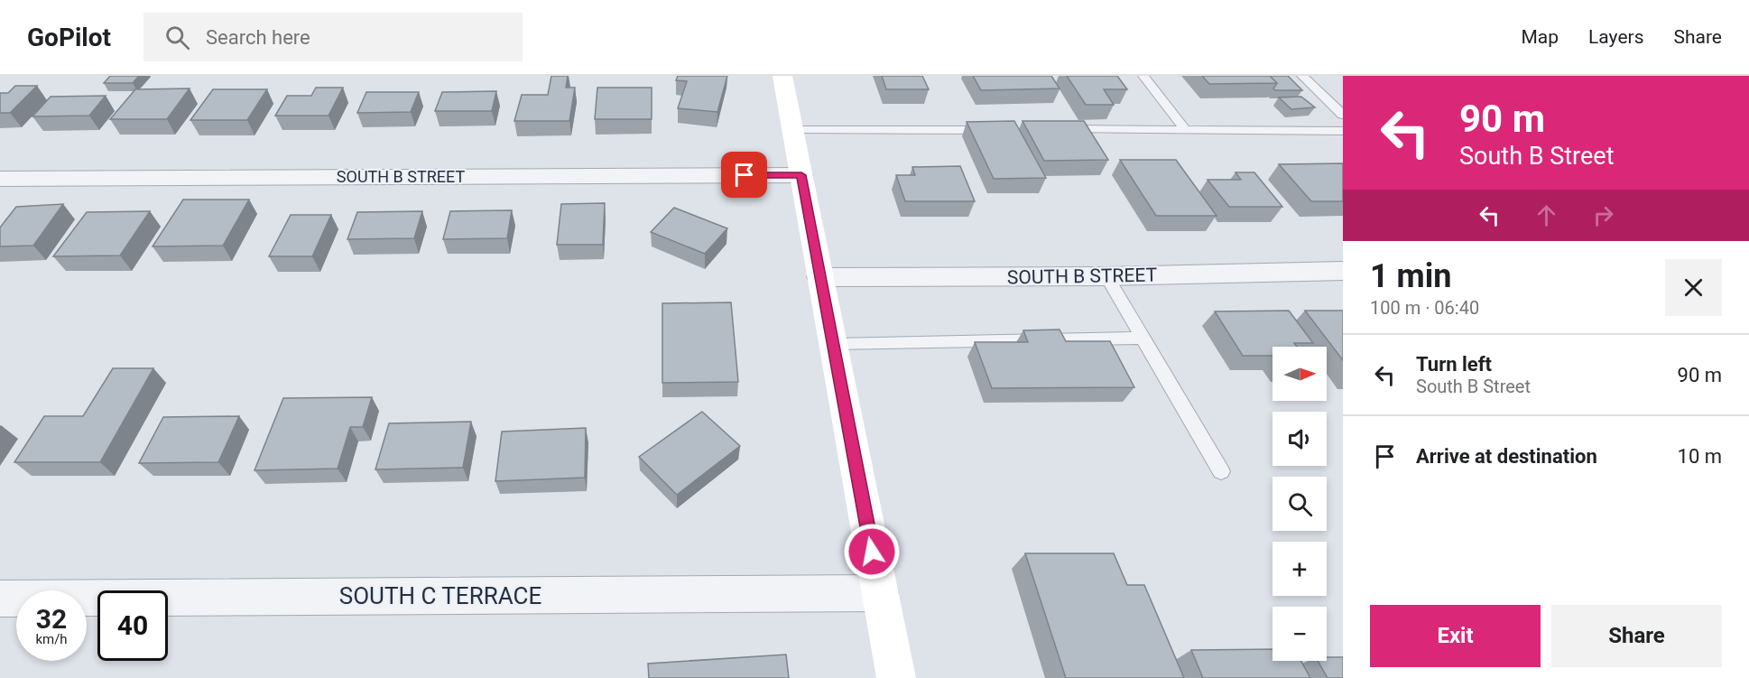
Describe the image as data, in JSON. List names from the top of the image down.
{
  "streets": {
    "street": ["SOUTH B STREET", "SOUTH C TERRACE"]
  },
  "north": "right",
  "page": {
    "header": "GoPilot",
    "search": "Search here",
    "nav": ["Map", "Layers", "Share"],
    "turn": ["90 m", "South B Street"],
    "heading": ["1 min", "100 m · 06:40"],
    "list": [
      {
        "name": "Turn left",
        "note": "South B Street",
        "value": "90 m"
      },
      {
        "name": "Arrive at destination",
        "value": "10 m"
      }
    ],
    "map_buttons": ["+", "−"],
    "speed": "32 km/h",
    "limit": "40",
    "buttons": ["Exit", "Share"]
  }
}
